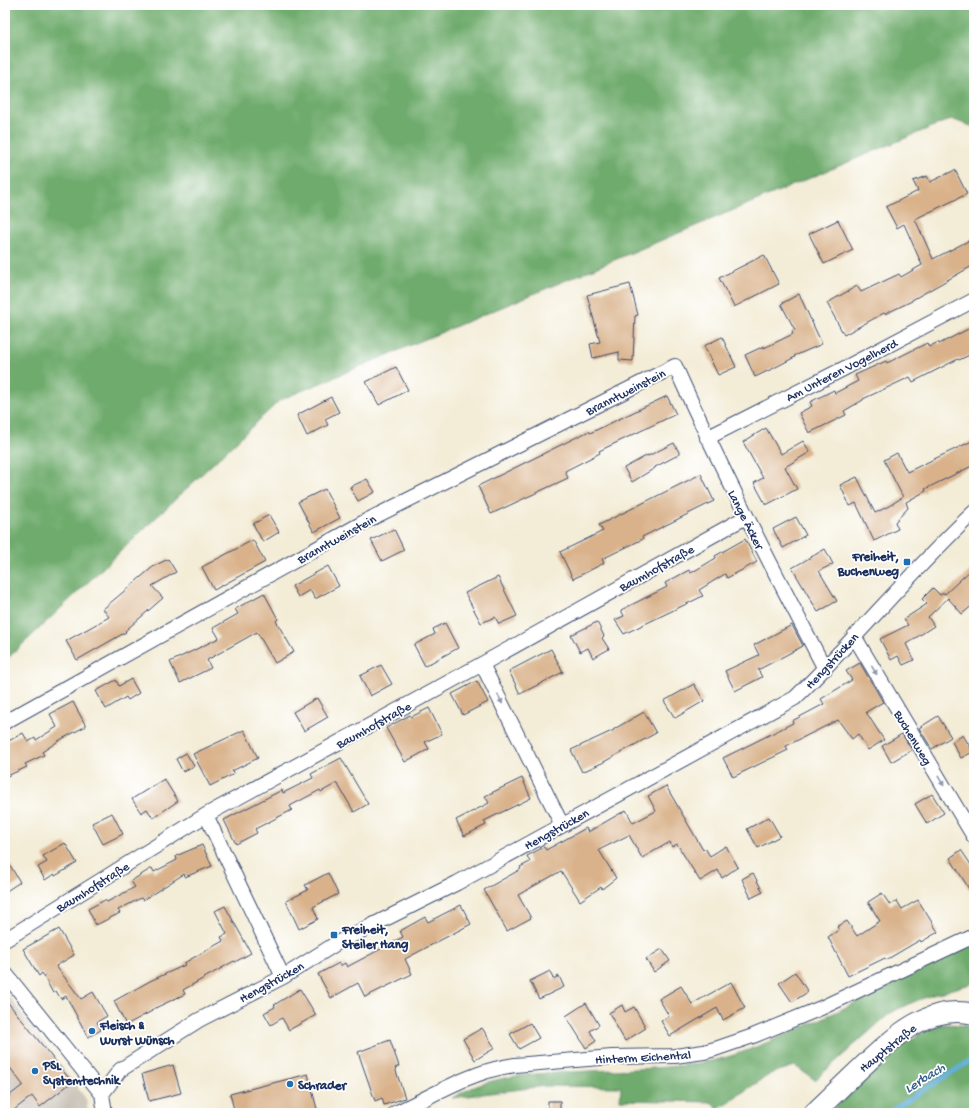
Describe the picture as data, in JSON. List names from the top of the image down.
{
  "streets": {
    "street": [
      "Am Unteren Vogelherd",
      "Branntweinstein",
      "Lange Äcker",
      "Baumhofstraße",
      "Hengstrücken",
      "Buchenweg",
      "Hauptstraße",
      "Hinterm Eichental"
    ]
  },
  "crossings": [
    ["Am Unteren Vogelherd", "Lange Äcker"],
    ["Branntweinstein", "Lange Äcker"],
    ["Lange Äcker", "Baumhofstraße"],
    ["Lange Äcker", "Hengstrücken"],
    ["Hengstrücken", "Buchenweg"]
  ],
  "one_way": ["Buchenweg"],
  "water": ["Lerbach"],
  "places": {
    "transit": ["Freiheit, Buchenweg", "Freiheit, Steiler Hang"],
    "other": ["Fleisch & Wurst Wünsch", "PSL Systemtechnik", "Schrader"]
  }
}
